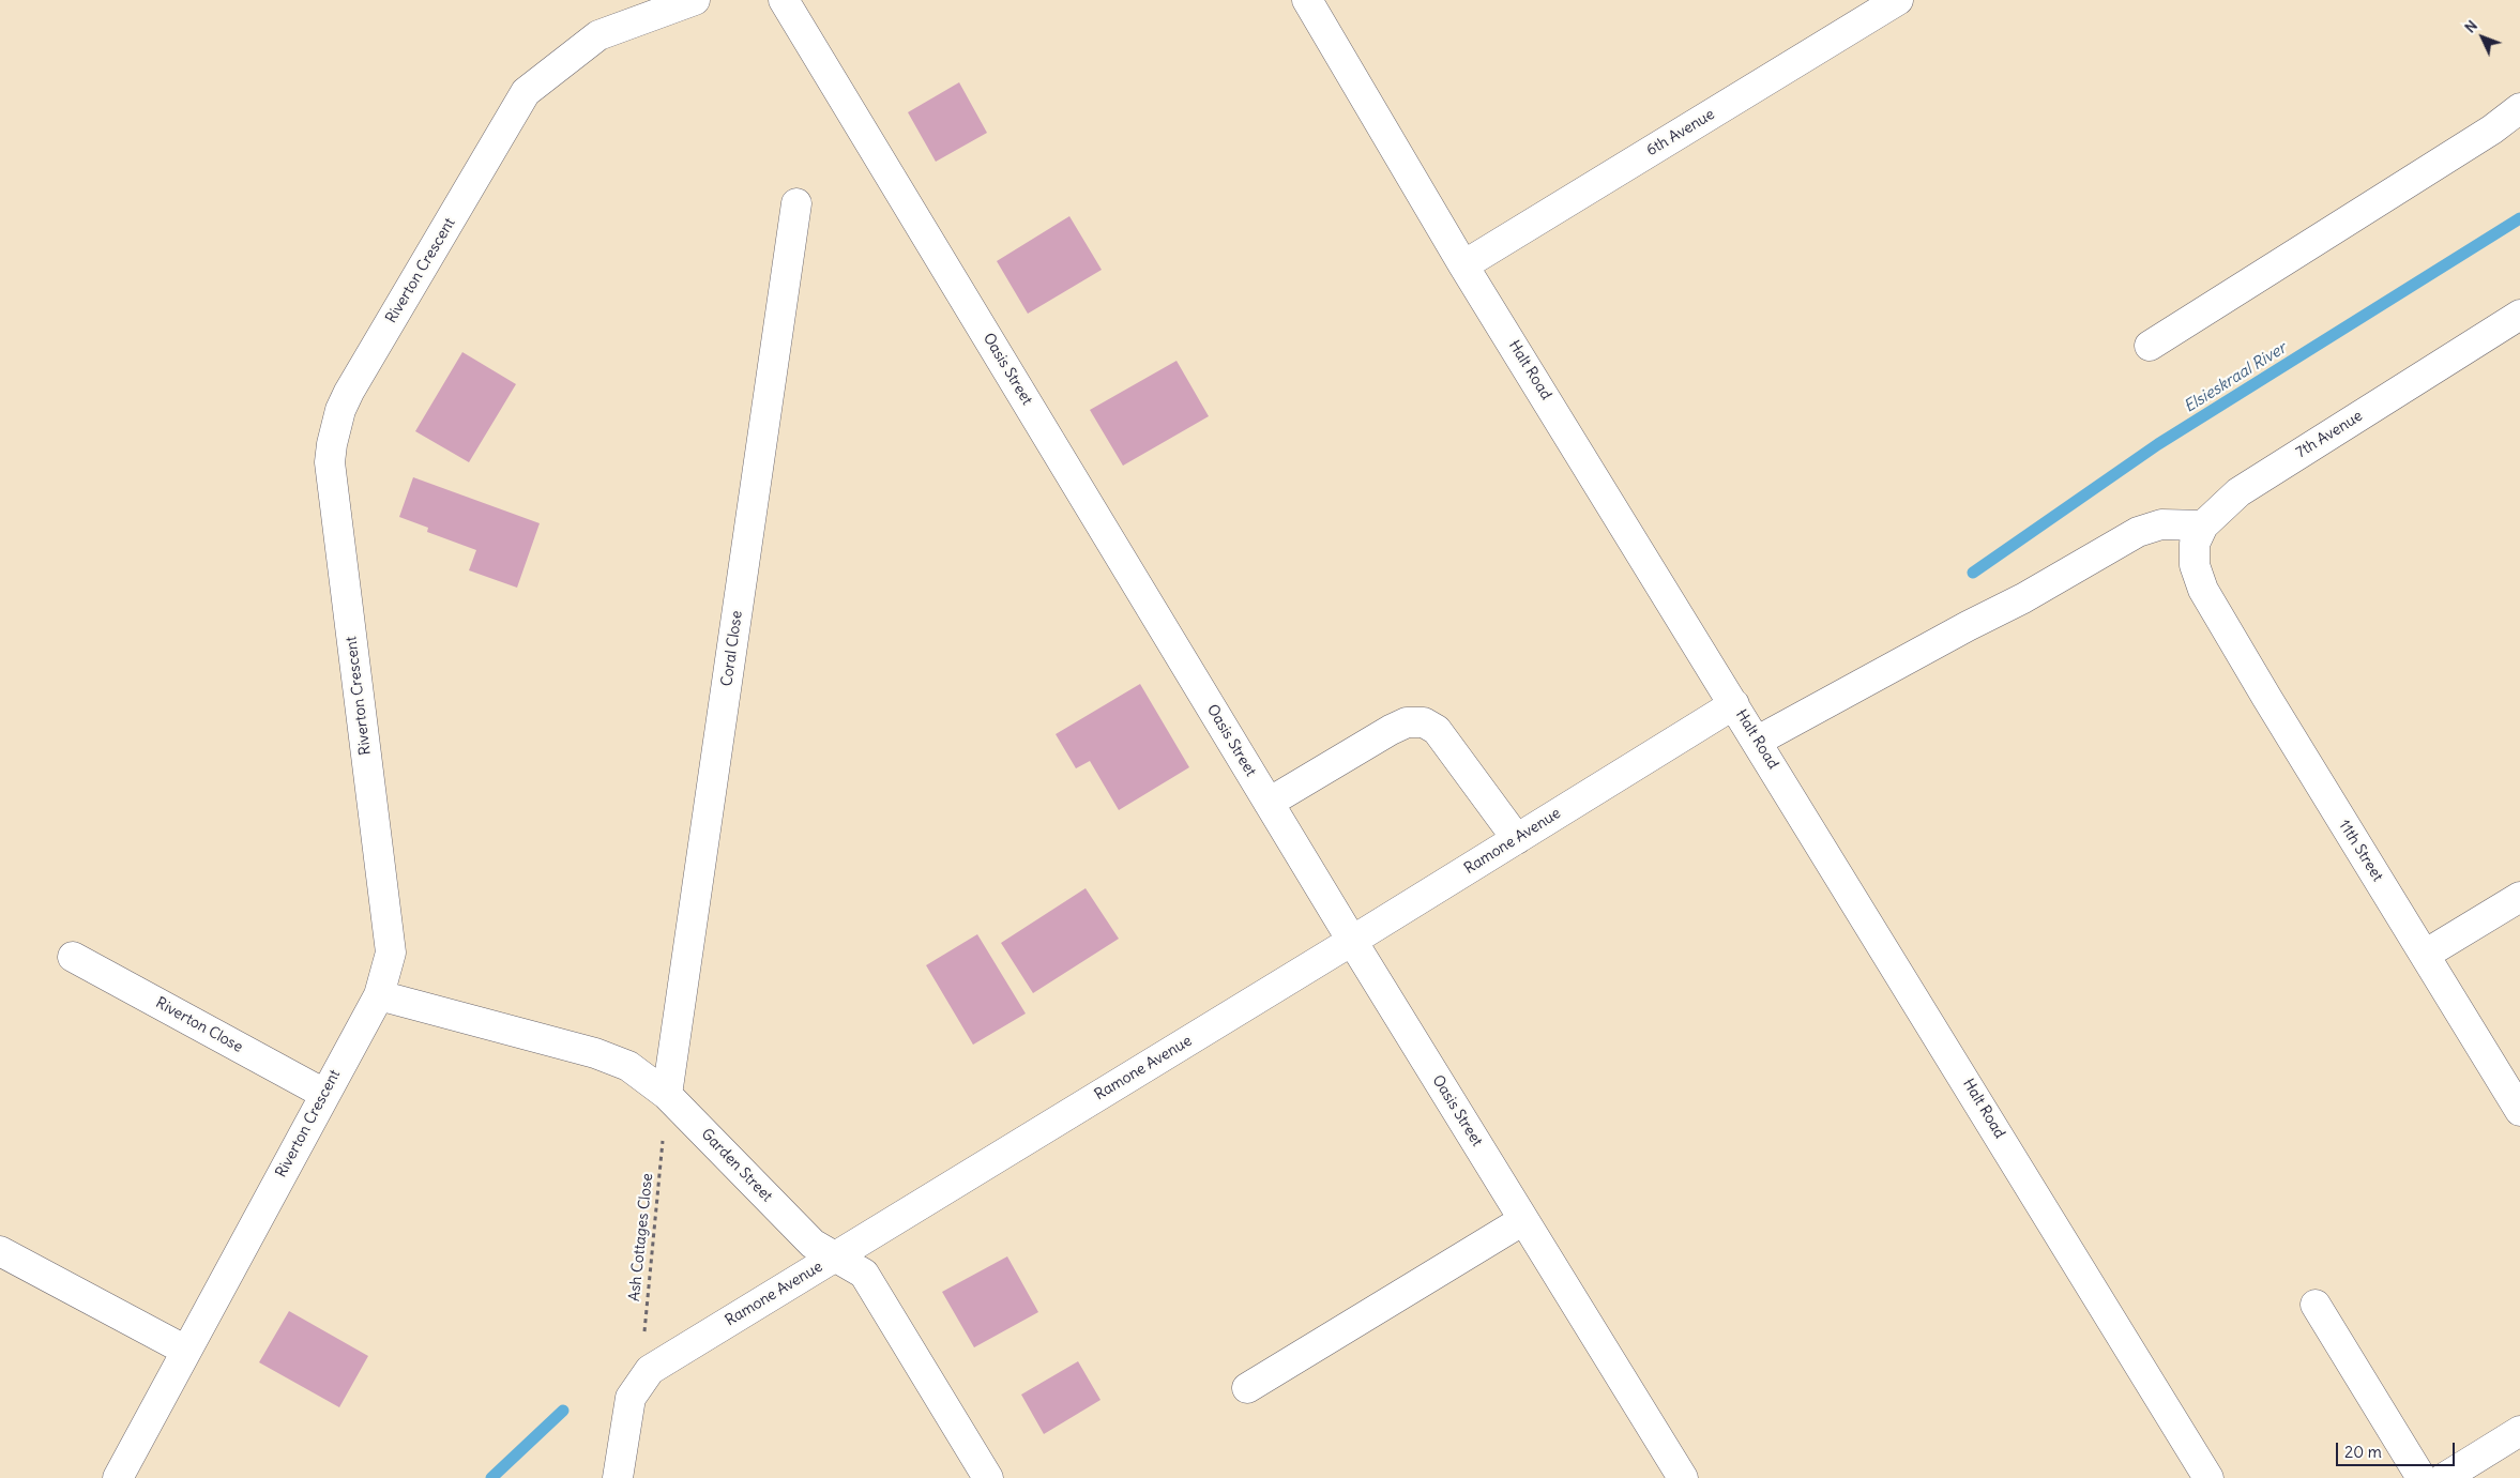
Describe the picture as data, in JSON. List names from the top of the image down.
{
  "streets": {
    "street": [
      "6th Avenue",
      "Riverton Crescent",
      "Oasis Street",
      "Halt Road",
      "7th Avenue",
      "Coral Close",
      "Ramone Avenue",
      "11th Street",
      "Riverton Close",
      "Garden Street"
    ],
    "path": ["Ash Cottages Close"]
  },
  "crossings": [
    ["6th Avenue", "Halt Road"],
    ["Riverton Crescent", "Riverton Close"],
    ["Riverton Crescent", "Garden Street"],
    ["Oasis Street", "Ramone Avenue"],
    ["Halt Road", "Ramone Avenue"],
    ["7th Avenue", "11th Street"],
    ["Coral Close", "Garden Street"],
    ["Coral Close", "Ash Cottages Close"],
    ["Ramone Avenue", "Garden Street"],
    ["Ramone Avenue", "Ash Cottages Close"],
    ["Garden Street", "Ash Cottages Close"]
  ],
  "water": ["Elsieskraal River"],
  "scale_bar": "20 m",
  "north": "top left"
}
